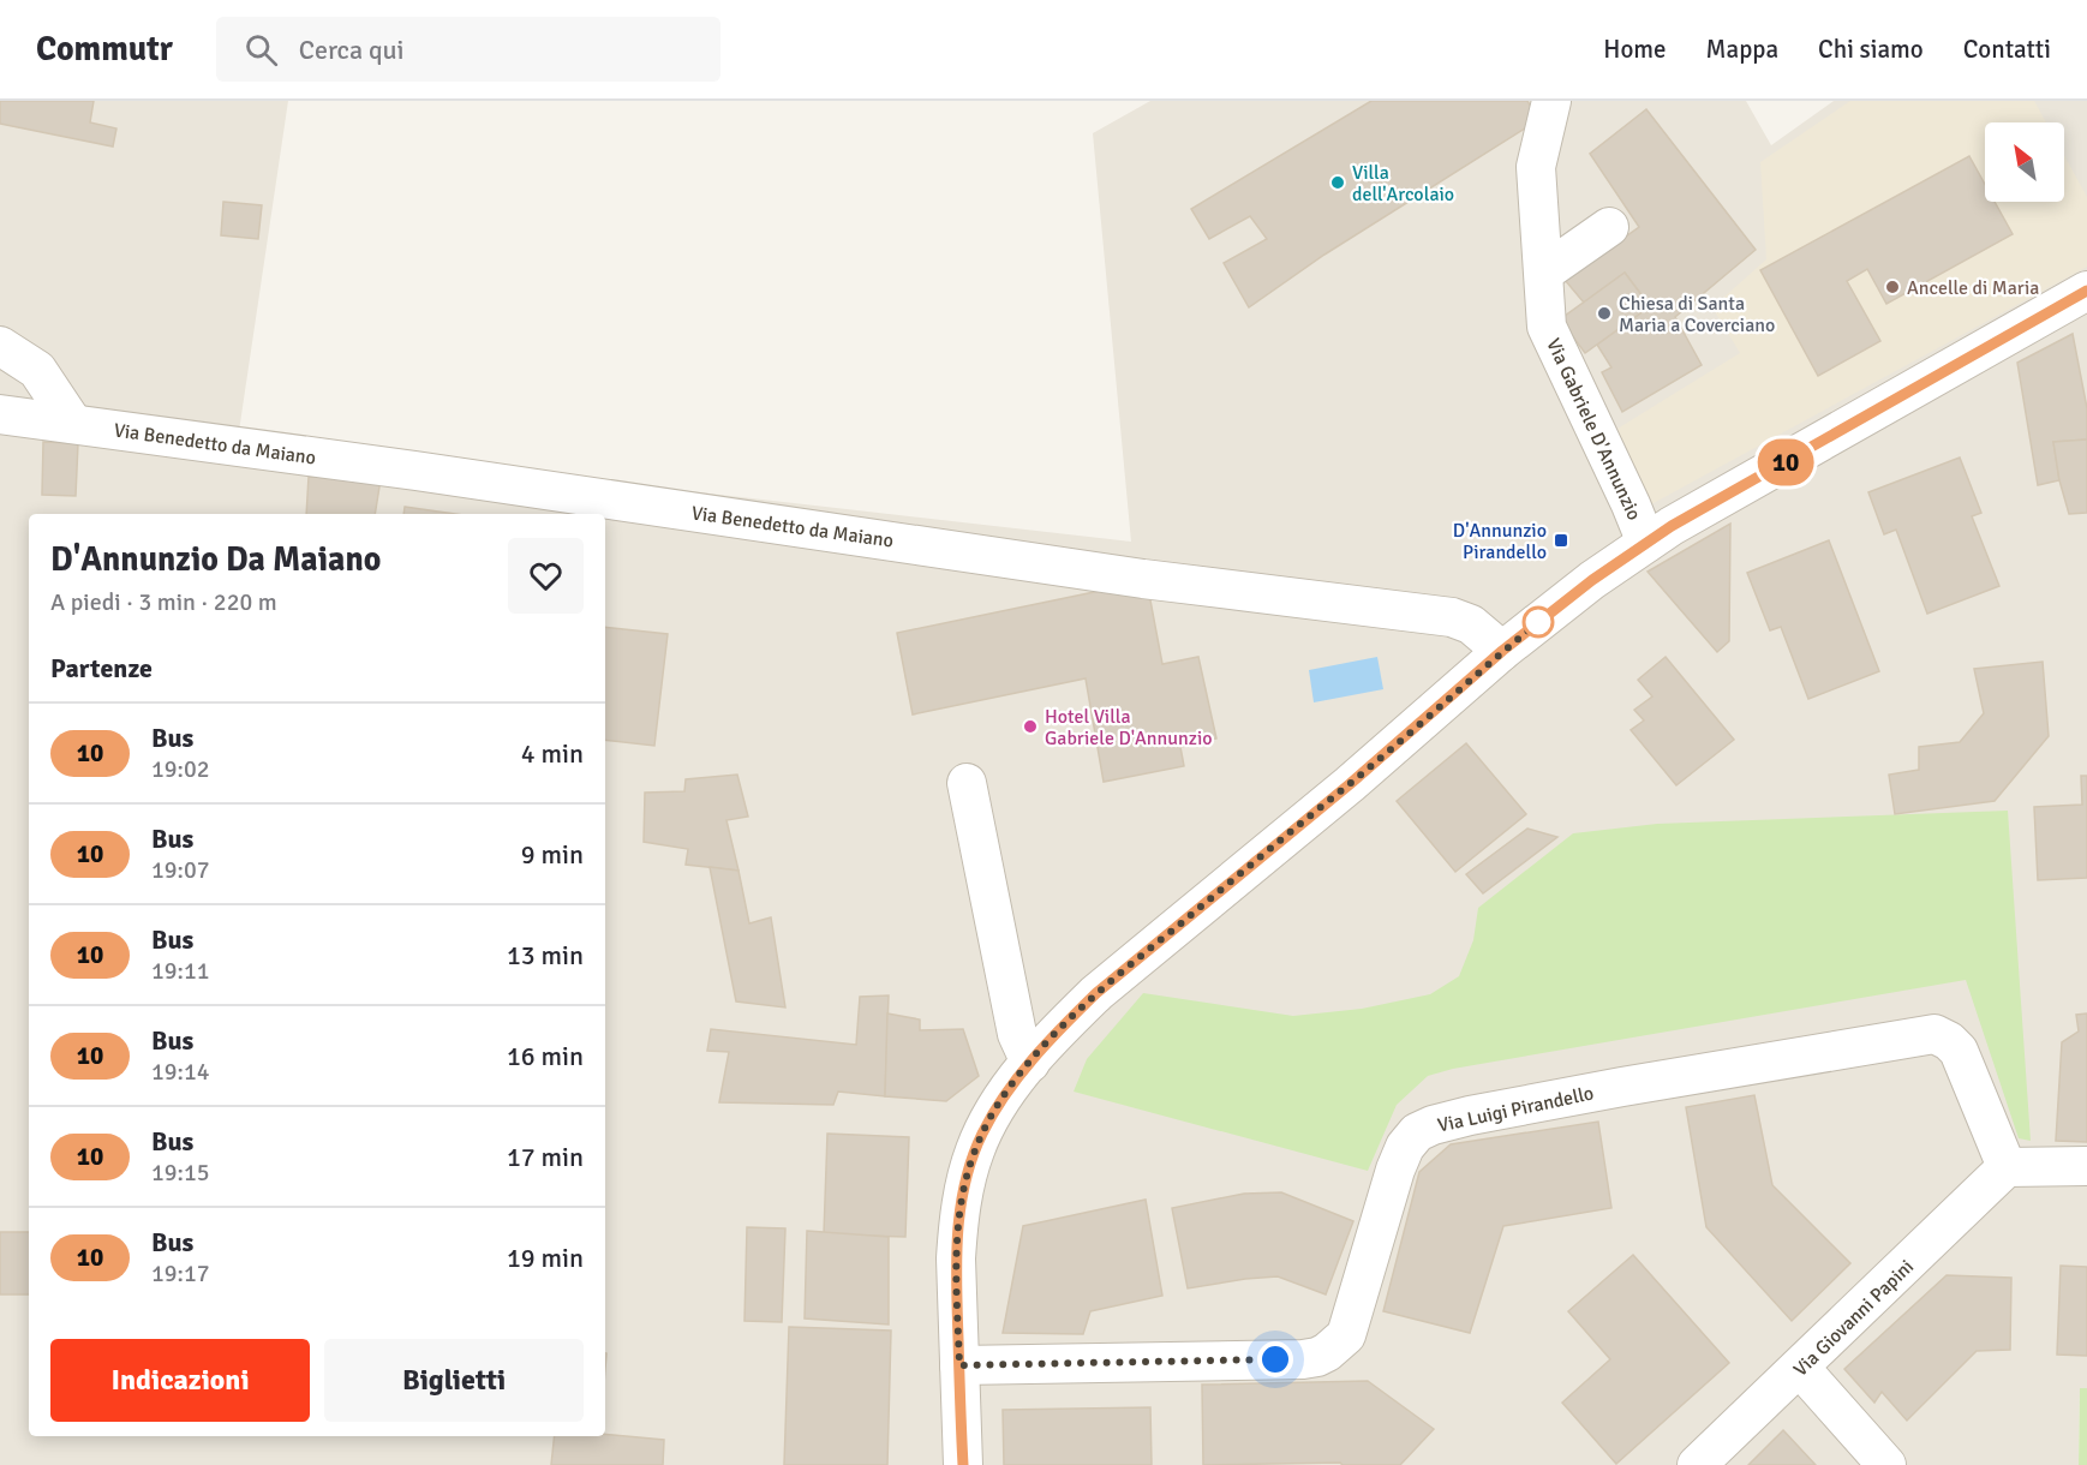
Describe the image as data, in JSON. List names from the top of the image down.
{
  "streets": {
    "street": [
      "Via Gabriele D'Annunzio",
      "Via Benedetto da Maiano",
      "Via Luigi Pirandello",
      "Via Giovanni Papini"
    ]
  },
  "crossings": [
    ["Via Gabriele D'Annunzio", "Via Benedetto da Maiano"],
    ["Via Gabriele D'Annunzio", "Via Luigi Pirandello"],
    ["Via Luigi Pirandello", "Via Giovanni Papini"]
  ],
  "places": {
    "other": [
      "Villa dell'Arcolaio",
      "Ancelle di Maria",
      "Chiesa di Santa Maria a Coverciano",
      "Hotel Villa Gabriele D'Annunzio"
    ],
    "transit": ["D'Annunzio Pirandello"]
  },
  "lines": ["bus line 10"],
  "north": "top left",
  "page": {
    "header": "Commutr",
    "search": "Cerca qui",
    "nav": [
      "Home",
      "Mappa",
      "Chi siamo",
      "Contatti"
    ],
    "on_map": "10",
    "heading": [
      ["D'Annunzio Da Maiano", "A piedi · 3 min · 220 m"],
      "Partenze"
    ],
    "list": [
      {
        "mark": "10",
        "name": "Bus",
        "note": "19:02",
        "value": "4 min"
      },
      {
        "mark": "10",
        "name": "Bus",
        "note": "19:07",
        "value": "9 min"
      },
      {
        "mark": "10",
        "name": "Bus",
        "note": "19:11",
        "value": "13 min"
      },
      {
        "mark": "10",
        "name": "Bus",
        "note": "19:14",
        "value": "16 min"
      },
      {
        "mark": "10",
        "name": "Bus",
        "note": "19:15",
        "value": "17 min"
      },
      {
        "mark": "10",
        "name": "Bus",
        "note": "19:17",
        "value": "19 min"
      }
    ],
    "buttons": ["Indicazioni", "Biglietti"]
  }
}
